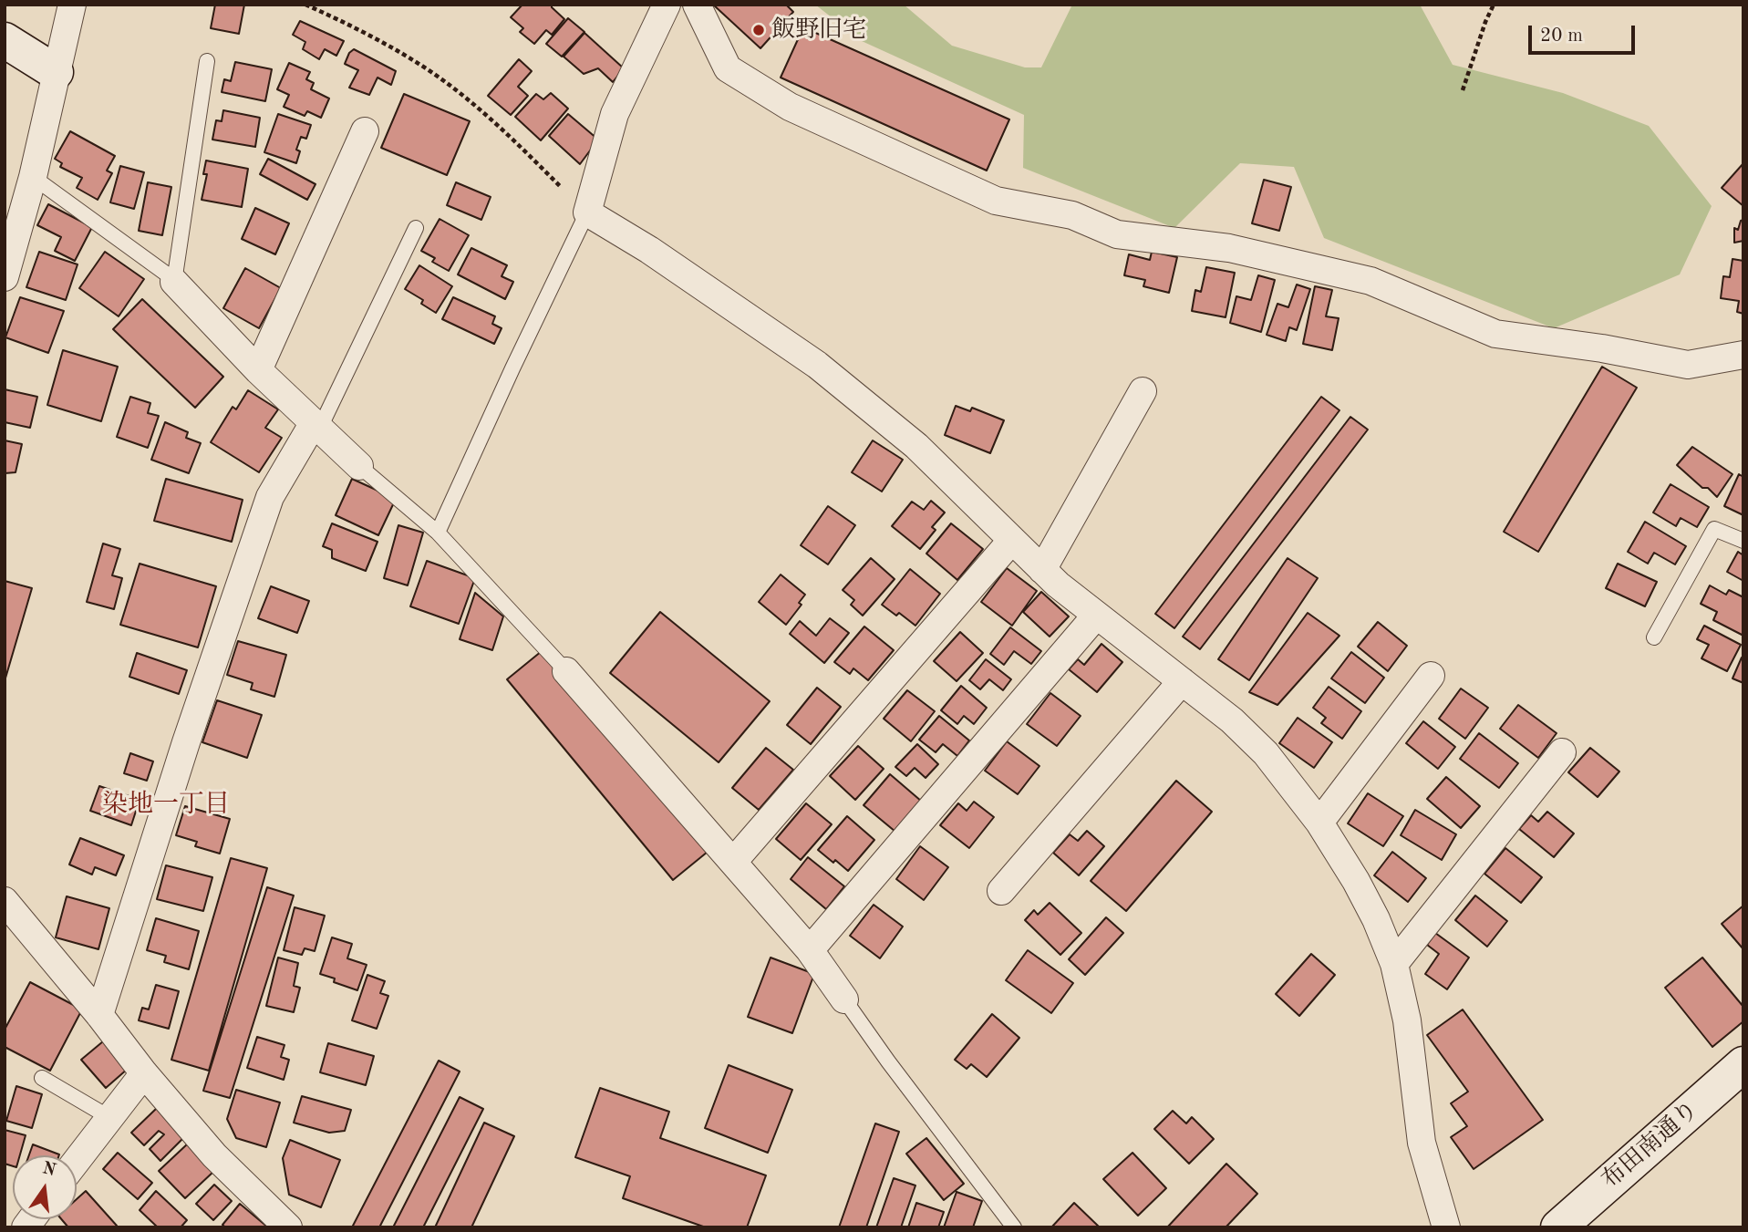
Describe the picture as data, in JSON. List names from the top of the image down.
{
  "streets": {
    "street": ["布田南通り"]
  },
  "districts": ["染地一丁目"],
  "places": ["飯野旧宅"],
  "scale_bar": "20 m",
  "north": "top"
}
